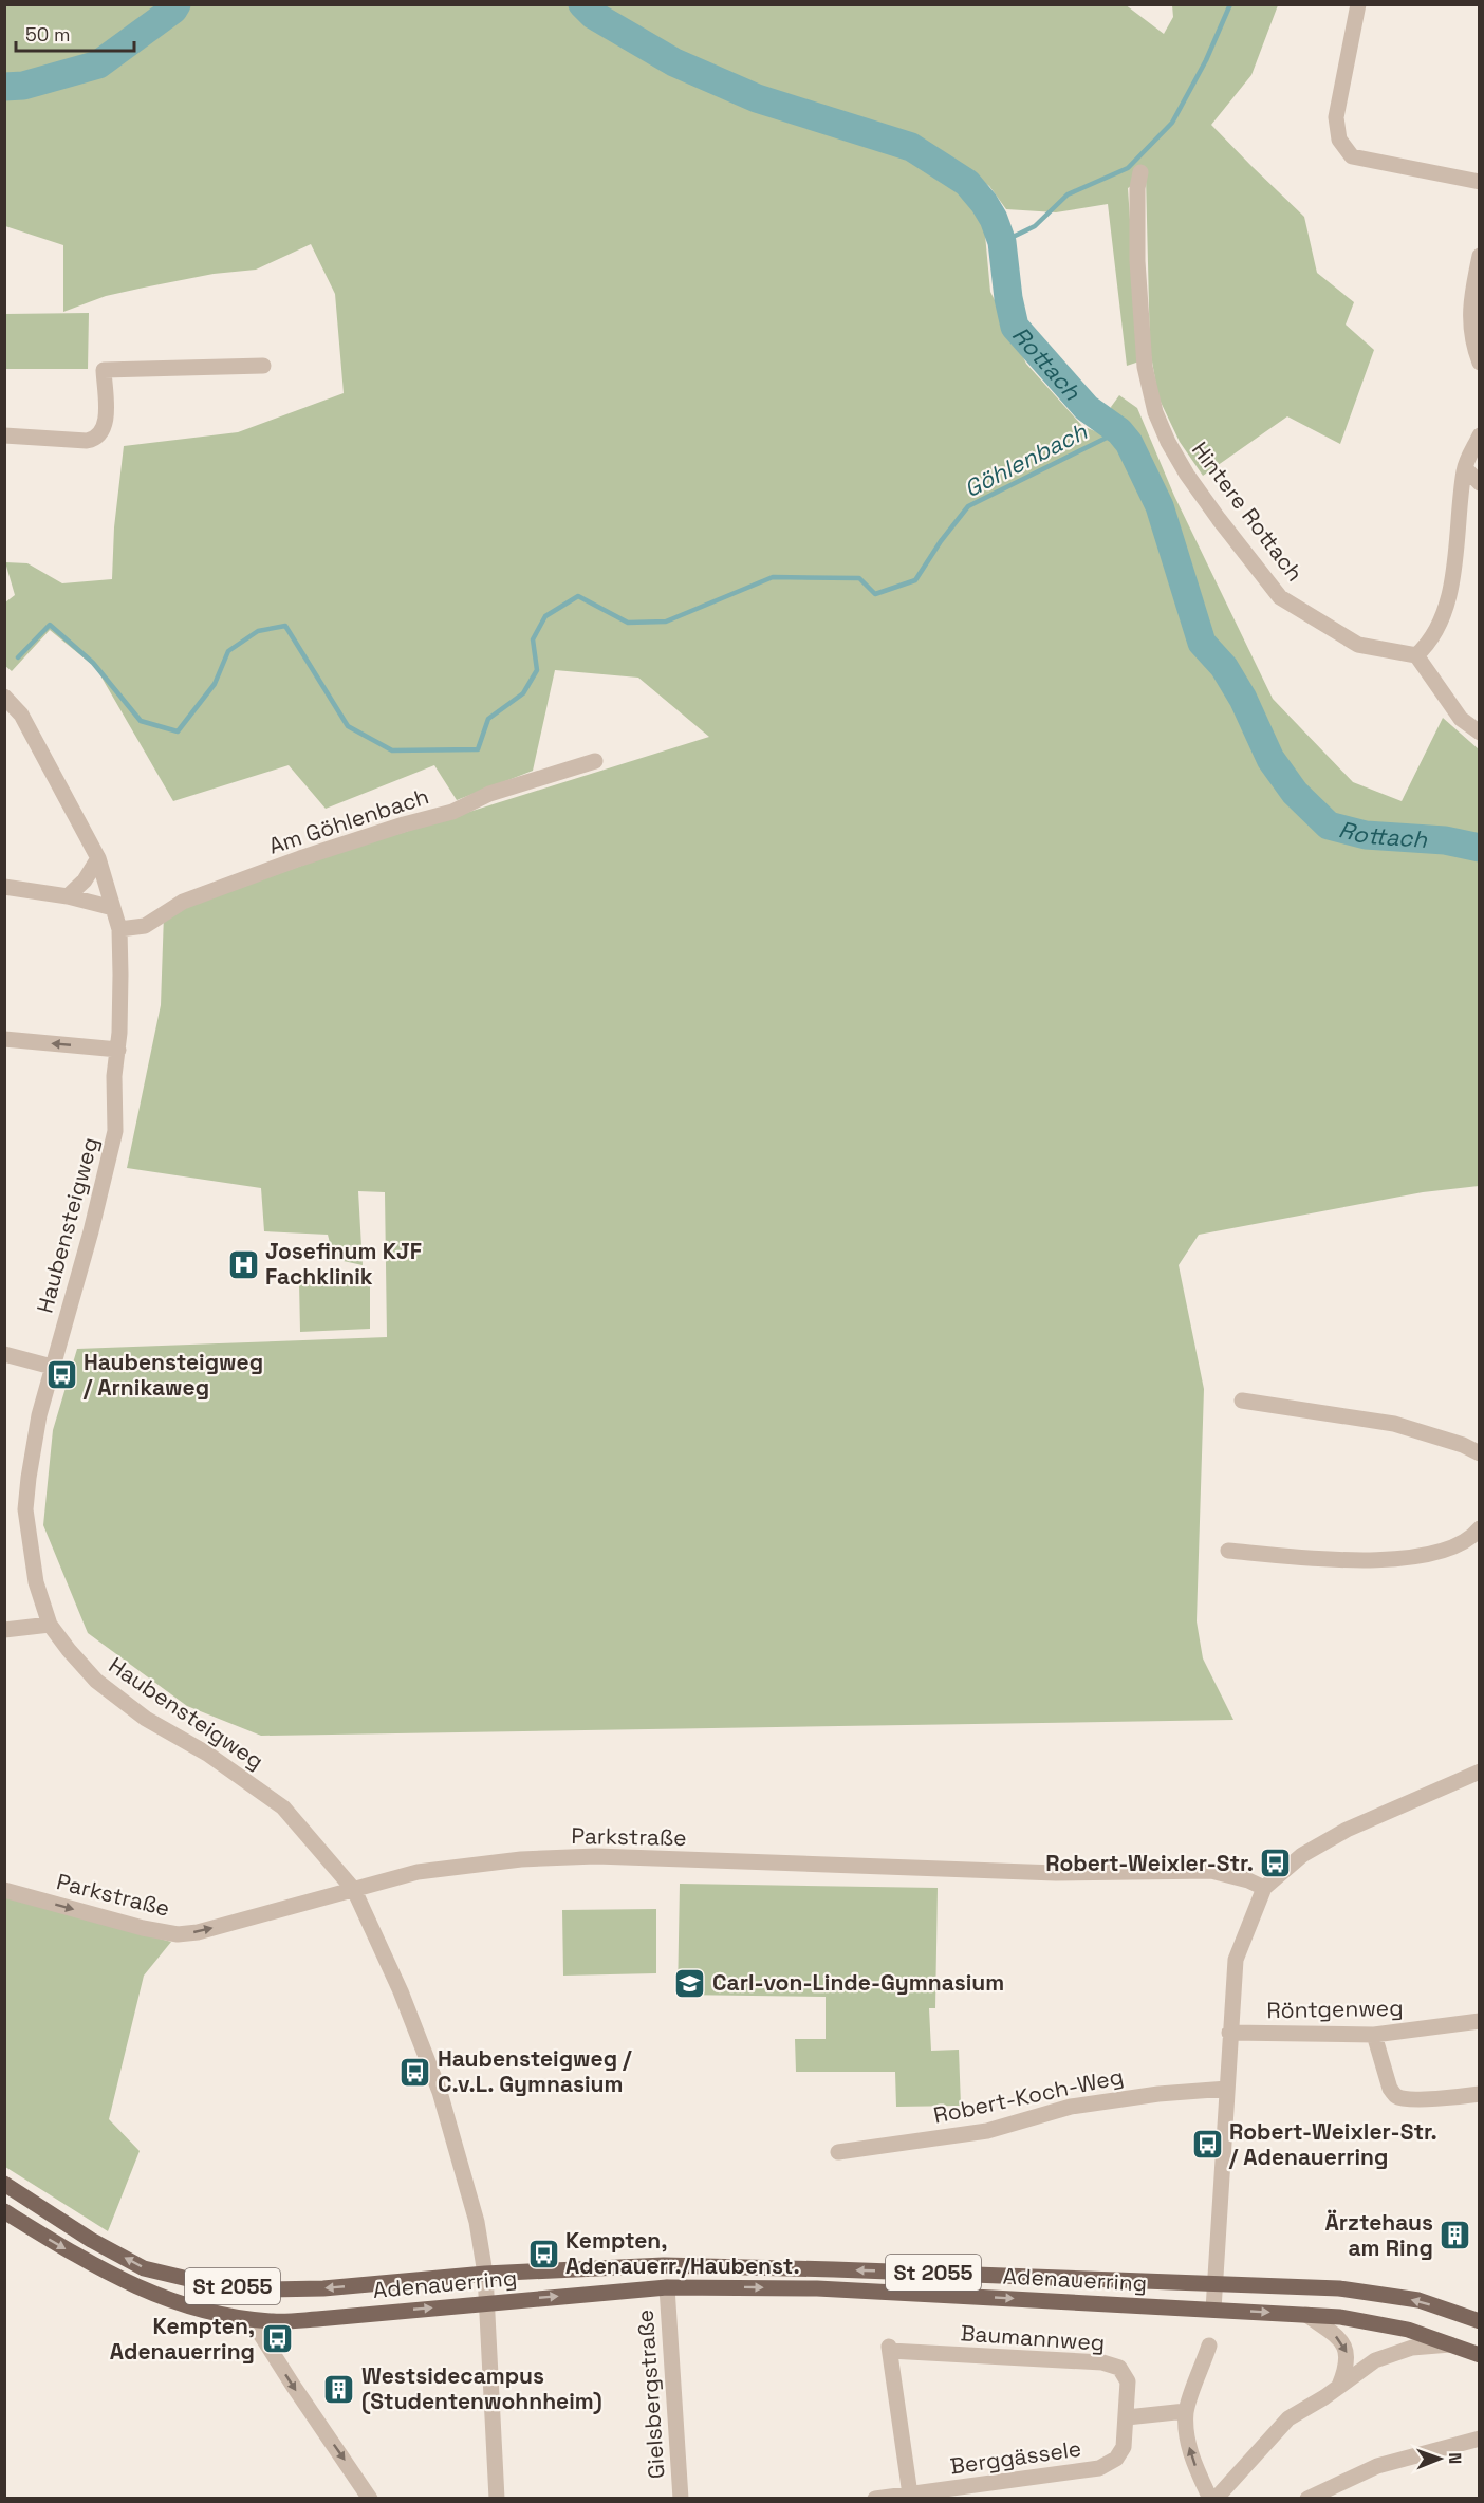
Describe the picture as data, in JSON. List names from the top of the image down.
{
  "streets": {
    "main road": ["St 2055", "Adenauerring"],
    "street": [
      "Hintere Rottach",
      "Am Göhlenbach",
      "Haubensteigweg",
      "Parkstraße",
      "Röntgenweg",
      "Robert-Koch-Weg",
      "Baumannweg",
      "Gielsbergstraße",
      "Berggässele"
    ]
  },
  "crossings": [
    ["Am Göhlenbach", "Haubensteigweg"],
    ["Haubensteigweg", "Parkstraße"],
    ["Haubensteigweg", "Adenauerring"],
    ["Adenauerring", "Gielsbergstraße"],
    ["Baumannweg", "Berggässele"]
  ],
  "water": ["Rottach", "Göhlenbach"],
  "places": {
    "hospital": ["Josefinum KJF Fachklinik"],
    "bus stop": [
      "Haubensteigweg / Arnikaweg",
      "Robert-Weixler-Str.",
      "Haubensteigweg / C.v.L. Gymnasium",
      "Robert-Weixler-Str. / Adenauerring",
      "Kempten, Adenauerr./Haubenst.",
      "Kempten, Adenauerring"
    ],
    "school or university": ["Carl-von-Linde-Gymnasium"],
    "building": ["Ärztehaus am Ring", "Westsidecampus (Studentenwohnheim)"]
  },
  "scale_bar": "50 m",
  "north": "right"
}
